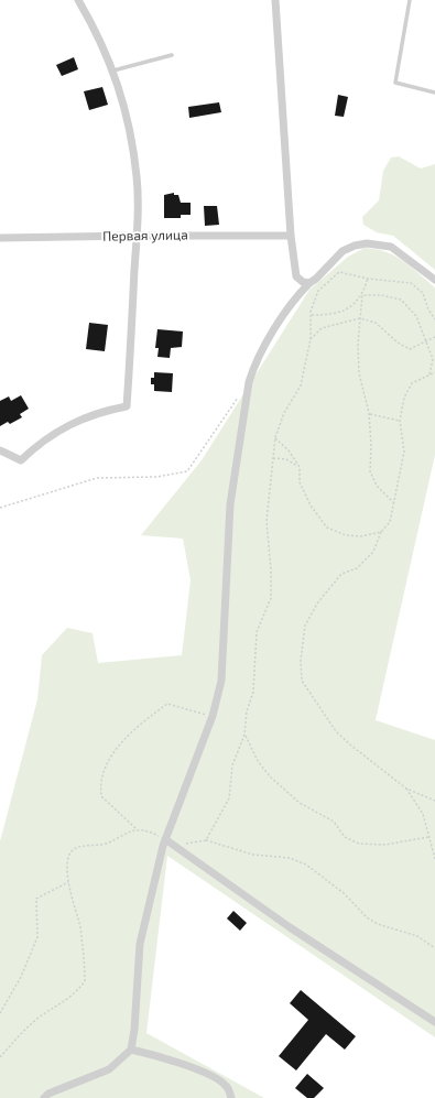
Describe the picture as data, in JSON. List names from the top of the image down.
{
  "streets": {
    "street": ["Первая улица"]
  }
}
